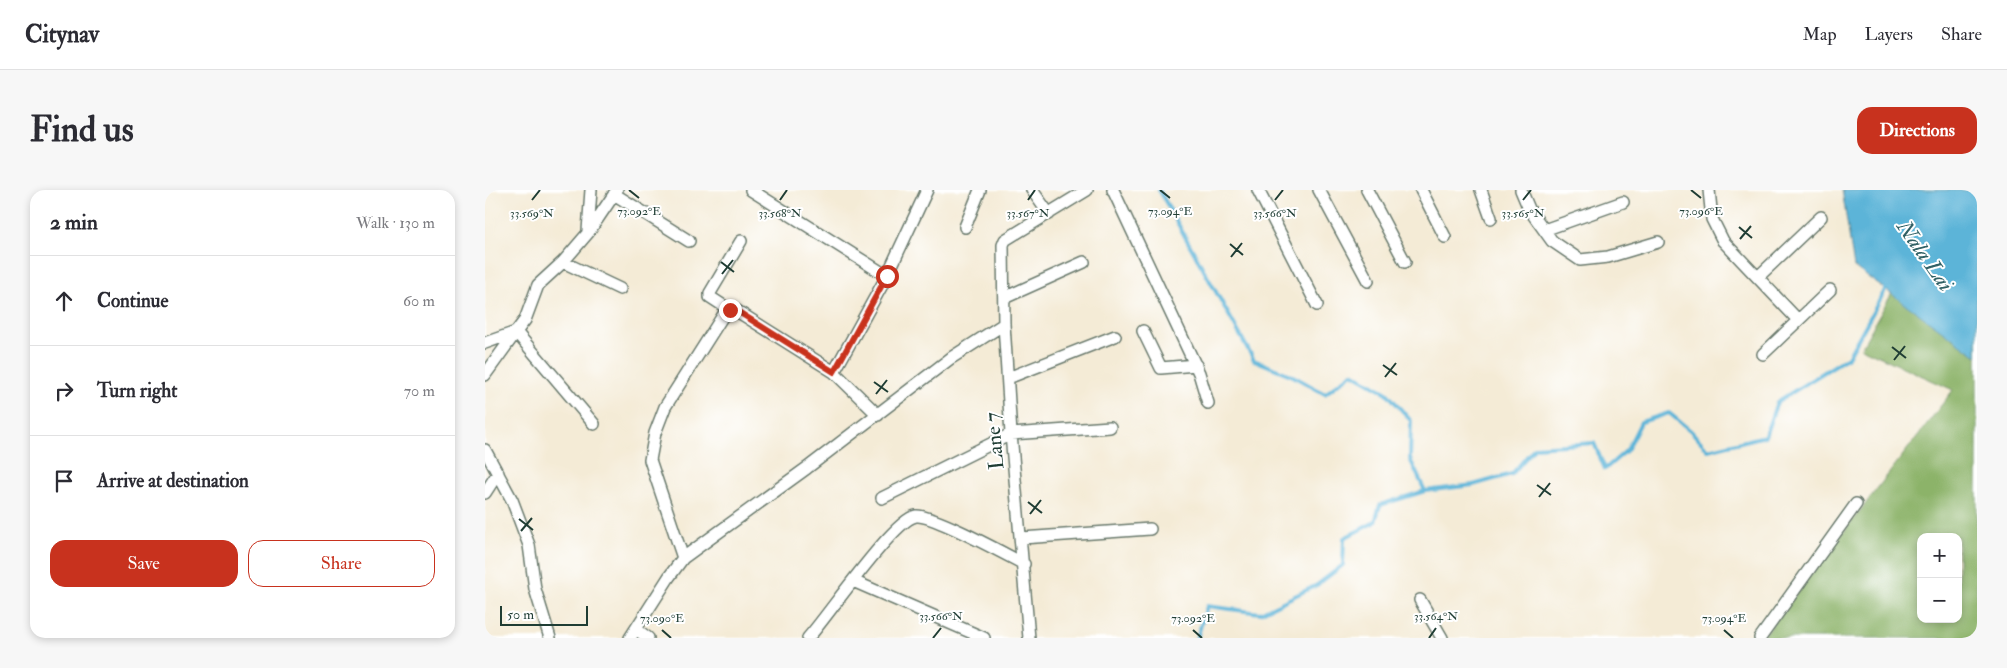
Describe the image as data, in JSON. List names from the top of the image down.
{
  "streets": {
    "street": ["Lane 7"]
  },
  "water": ["Nala Lai"],
  "scale_bar": "50 m",
  "page": {
    "header": "Citynav",
    "nav": ["Map", "Layers", "Share"],
    "buttons": [
      "Directions",
      ["Save", "Share"]
    ],
    "title": "Find us",
    "heading": ["2 min", "Walk · 130 m"],
    "list": [
      ["Continue", "60 m"],
      ["Turn right", "70 m"],
      "Arrive at destination"
    ],
    "map_buttons": ["+", "−"],
    "scale": "50 m"
  },
  "coordinates": [
    "73.092°E",
    "73.094°E",
    "73.096°E",
    "33.569°N",
    "33.568°N",
    "33.567°N",
    "33.566°N",
    "33.565°N",
    "33.564°N",
    "73.090°E"
  ]
}
